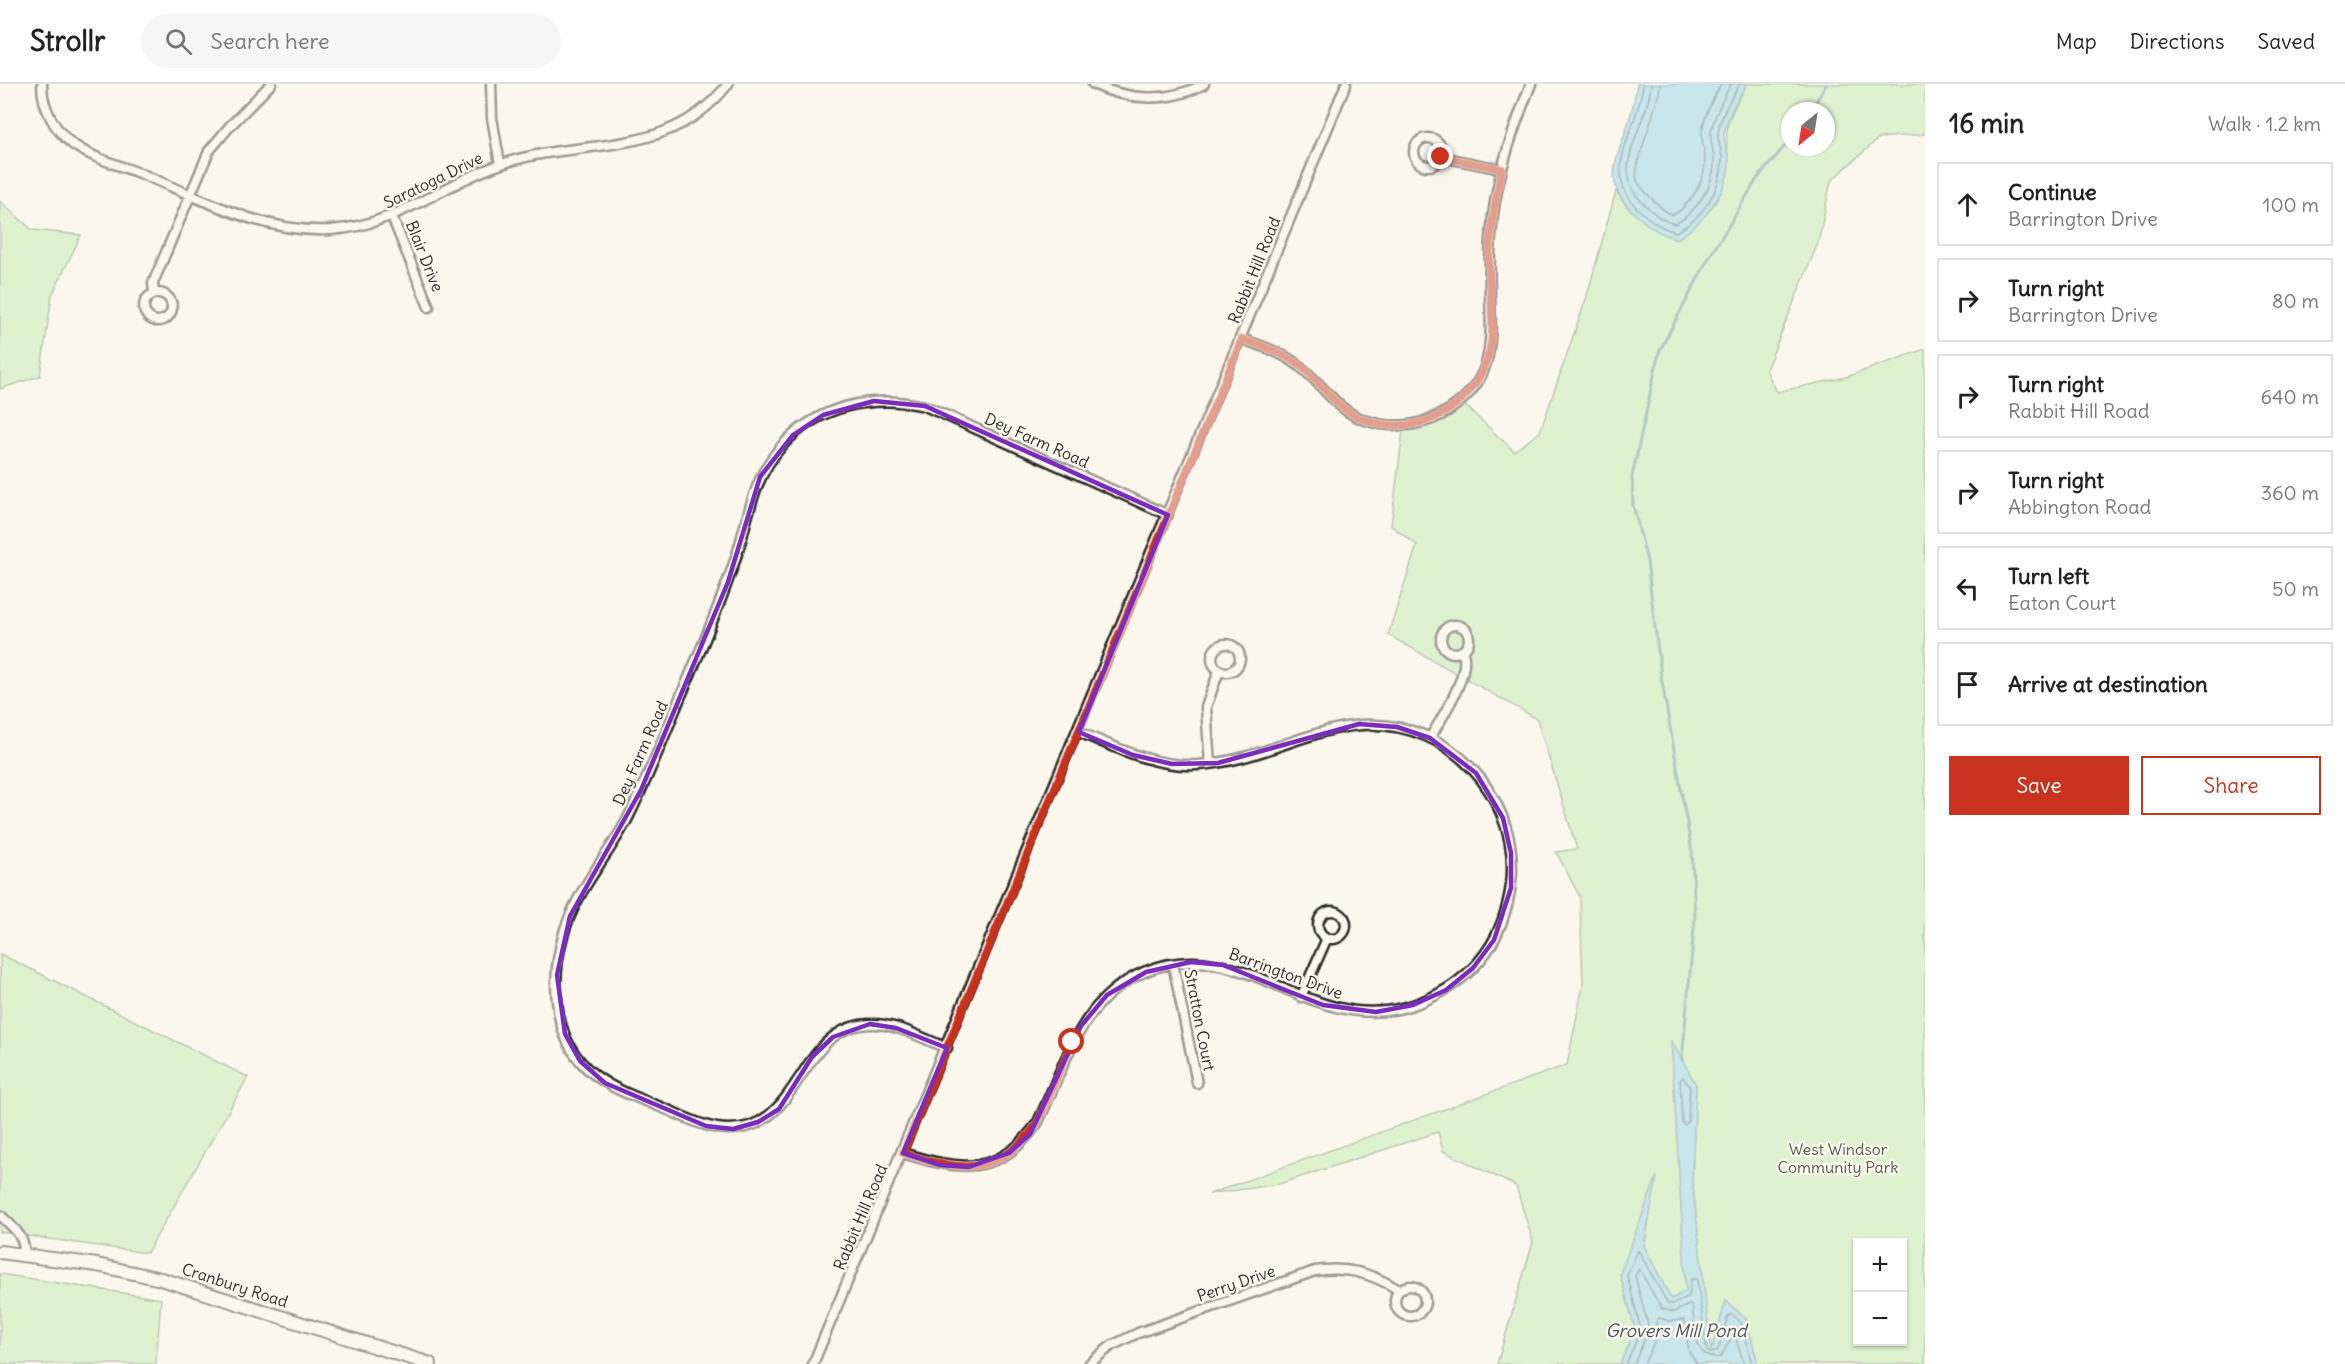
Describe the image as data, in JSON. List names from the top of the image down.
{
  "streets": {
    "street": [
      "Saratoga Drive",
      "Blair Drive",
      "Rabbit Hill Road",
      "Dey Farm Road",
      "Barrington Drive",
      "Stratton Court",
      "Perry Drive",
      "Cranbury Road"
    ]
  },
  "crossings": [
    ["Saratoga Drive", "Blair Drive"],
    ["Rabbit Hill Road", "Dey Farm Road"],
    ["Rabbit Hill Road", "Barrington Drive"],
    ["Barrington Drive", "Stratton Court"]
  ],
  "water": ["Grovers Mill Pond"],
  "parks": ["West Windsor Community Park"],
  "north": "bottom left",
  "page": {
    "header": "Strollr",
    "search": "Search here",
    "nav": ["Map", "Directions", "Saved"],
    "heading": ["16 min", "Walk · 1.2 km"],
    "list": [
      ["Continue", "Barrington Drive", "100 m"],
      ["Turn right", "Barrington Drive", "80 m"],
      ["Turn right", "Rabbit Hill Road", "640 m"],
      ["Turn right", "Abbington Road", "360 m"],
      ["Turn left", "Eaton Court", "50 m"],
      "Arrive at destination"
    ],
    "buttons": ["Save", "Share"],
    "map_buttons": ["+", "−"]
  }
}
